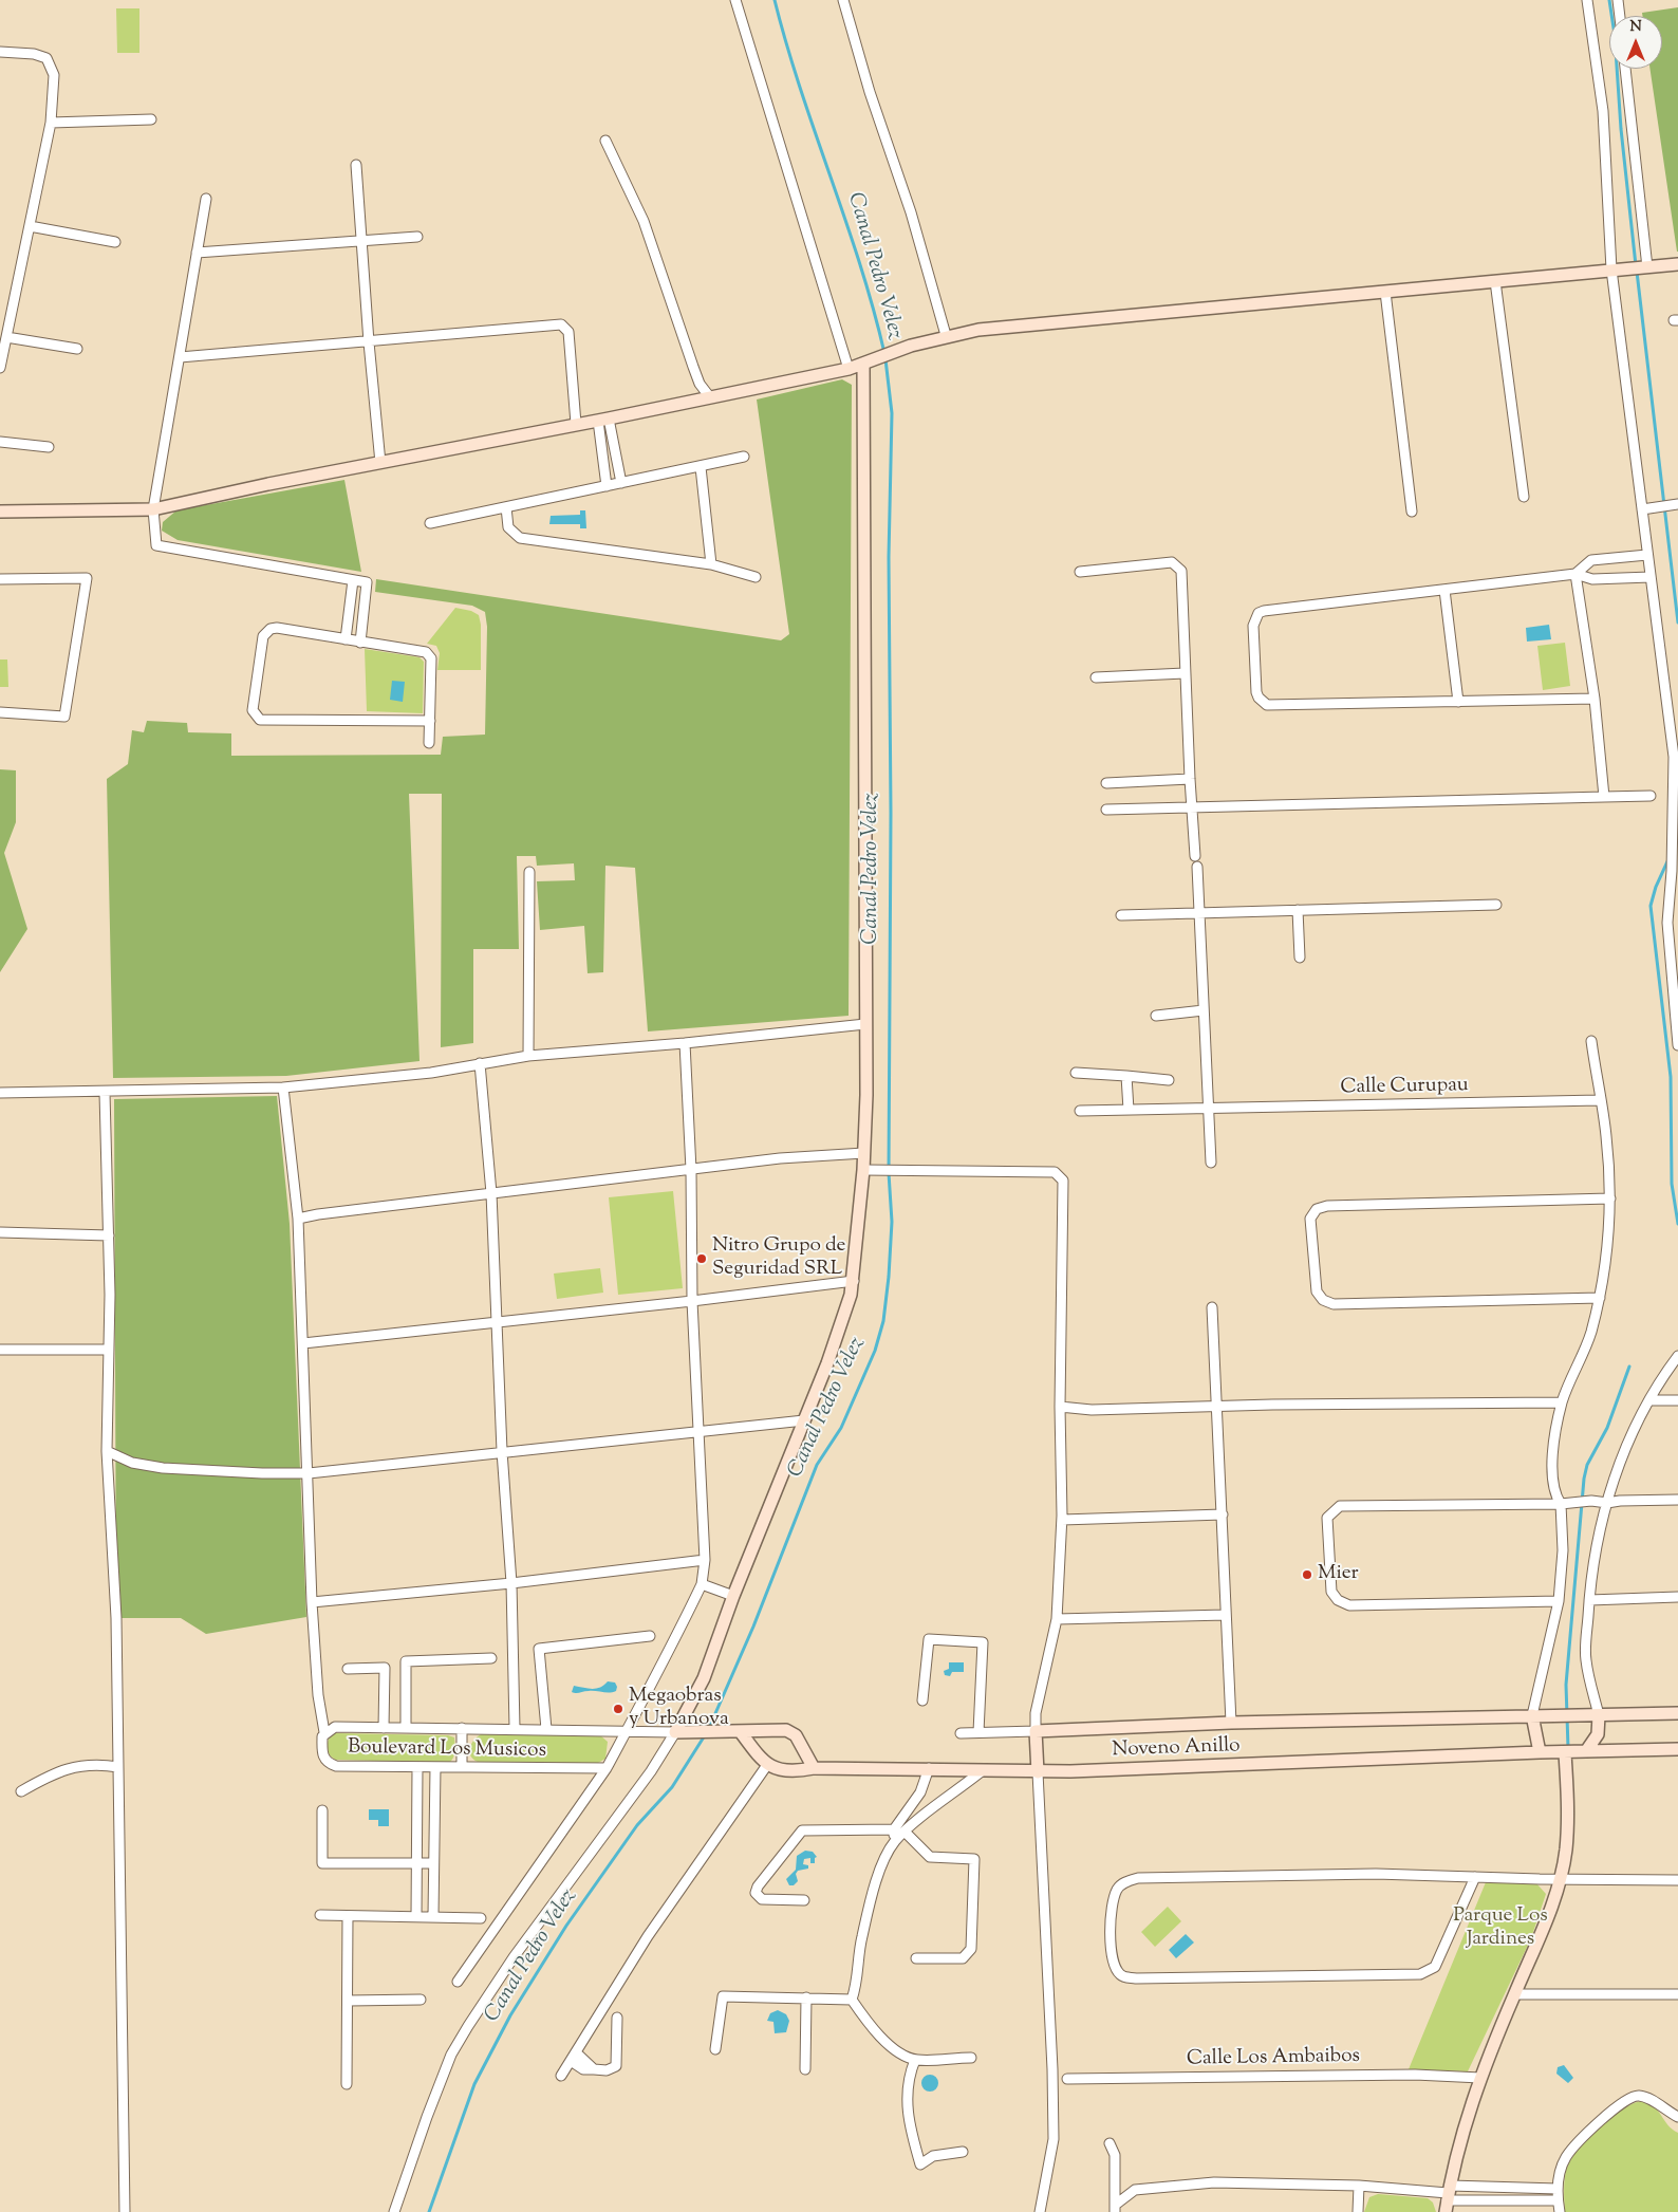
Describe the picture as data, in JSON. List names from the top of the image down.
{
  "streets": {
    "street": [
      "Calle Curupau",
      "Noveno Anillo",
      "Boulevard Los Musicos",
      "Calle Los Ambaibos"
    ]
  },
  "water": ["Canal Pedro Velez"],
  "parks": ["Parque Los Jardines"],
  "places": ["Nitro Grupo de Seguridad SRL", "Mier", "Megaobras y Urbanova"],
  "north": "top"
}
